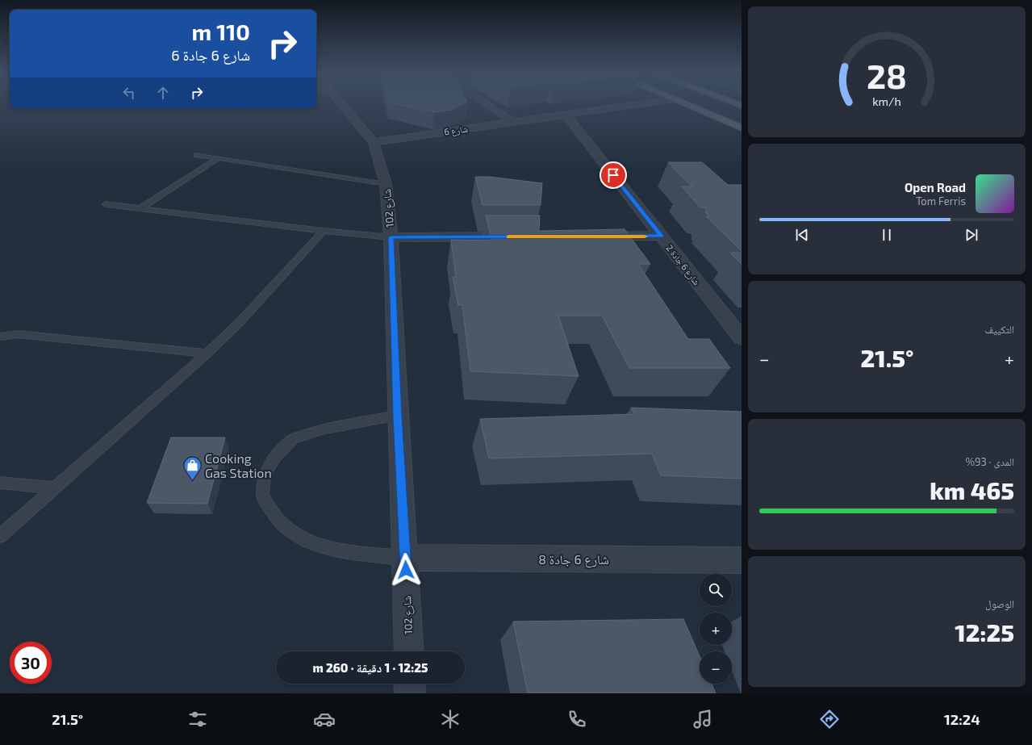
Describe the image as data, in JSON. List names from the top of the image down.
{
  "streets": {
    "street": [
      "شارع 6",
      "شارع 102",
      "شارع 6 جادة 2",
      "شارع 6 جادة 8"
    ]
  },
  "crossings": [
    ["شارع 6", "شارع 102"],
    ["شارع 6", "شارع 6 جادة 2"],
    ["شارع 102", "شارع 6 جادة 8"]
  ],
  "places": {
    "shop": ["Cooking Gas Station"]
  },
  "page": {
    "turn": ["110 m", "شارع 6 جادة 6"],
    "song": ["Open Road", "Tom Ferris"],
    "tile": [
      "التكييف",
      ["المدى · 93%", "465 km"],
      ["الوصول", "12:25"]
    ],
    "heat": ["−", "21.5°", "+"],
    "map_buttons": ["+", "−"],
    "limit": "30",
    "trip": "12:25 · 1 دقيقة · 260 m",
    "tabs": ["12:24", "21.5°"],
    "gauge": ["28", "km/h"]
  }
}
